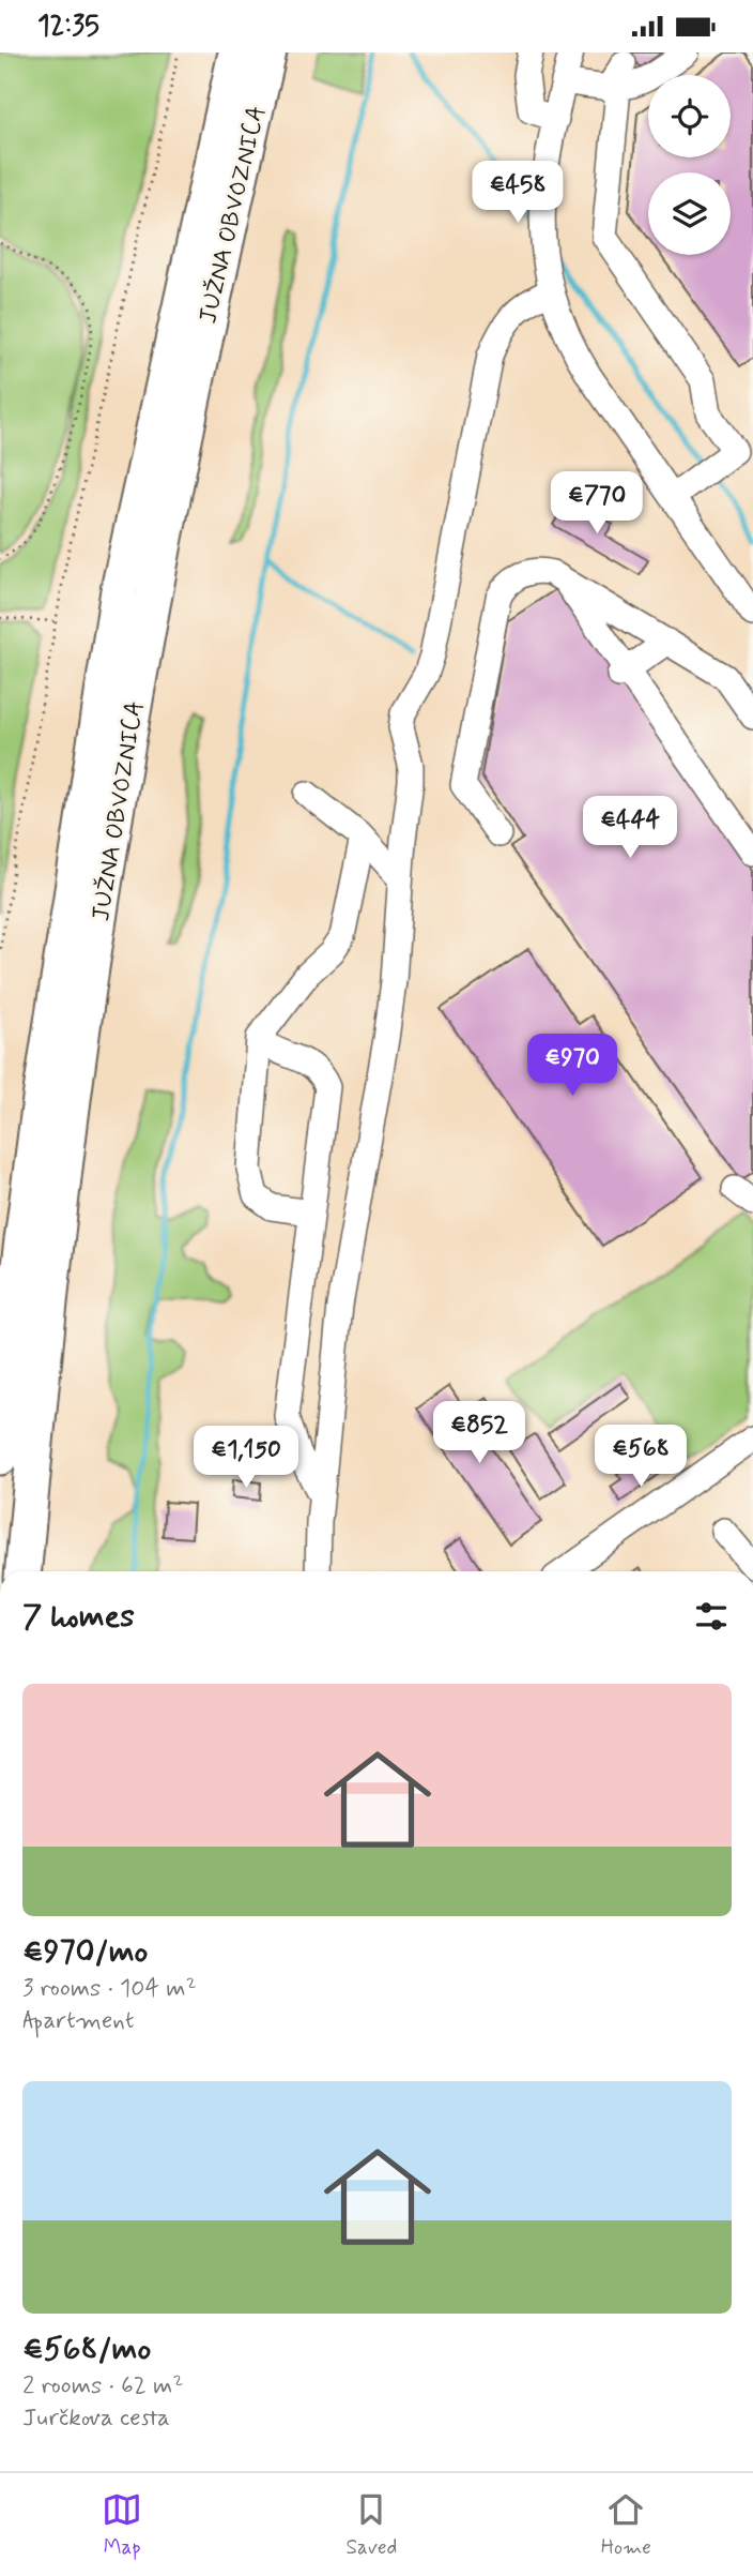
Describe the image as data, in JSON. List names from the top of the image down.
{
  "streets": {
    "highway": ["JUŽNA OBVOZNICA"]
  },
  "page": {
    "status": "12:35",
    "price": [
      "€458",
      "€770",
      "€444",
      "€970",
      "€852",
      "€568",
      "€1,150"
    ],
    "heading": "7 homes",
    "list": [
      {
        "name": "€970/mo",
        "note": "3 rooms · 104 m² · Apartment"
      },
      {
        "name": "€568/mo",
        "note": "2 rooms · 62 m² · Jurčkova cesta"
      }
    ],
    "tabs": ["Map", "Saved", "Home"]
  }
}
